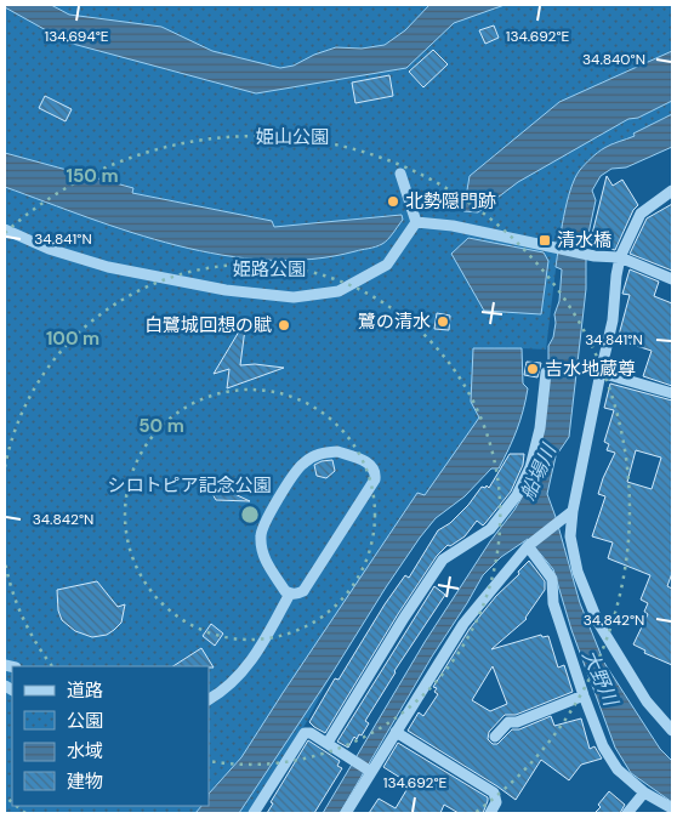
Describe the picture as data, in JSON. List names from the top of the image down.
{
  "water": ["船場川", "大野川"],
  "parks": ["姫山公園", "姫路公園", "シロトピア記念公園"],
  "places": {
    "other": [
      "北勢隠門跡",
      "鷺の清水",
      "白鷺城回想の賦",
      "吉水地蔵尊"
    ],
    "transit": ["清水橋"]
  },
  "legend": [
    "道路",
    "公園",
    "水域",
    "建物"
  ],
  "coordinates": [
    "134.694°E",
    "134.692°E",
    "34.840°N",
    "34.841°N",
    "34.842°N"
  ],
  "rings": ["150 m", "100 m", "50 m"]
}
